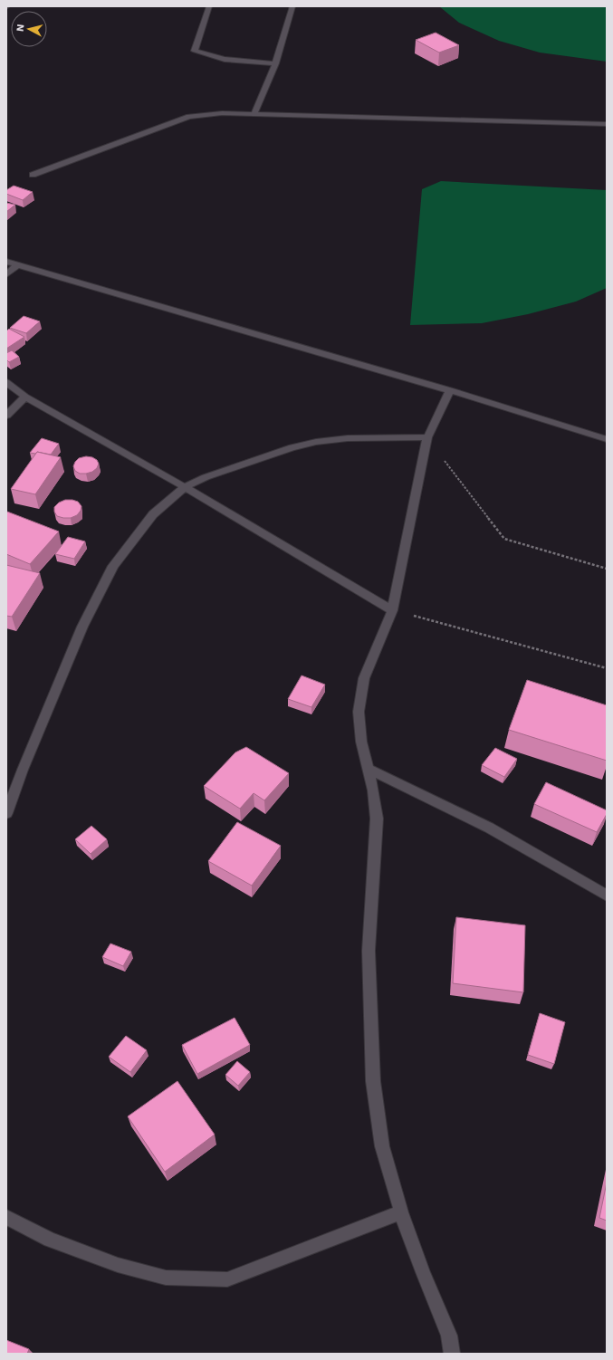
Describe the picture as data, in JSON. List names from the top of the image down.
{
  "north": "left"
}
